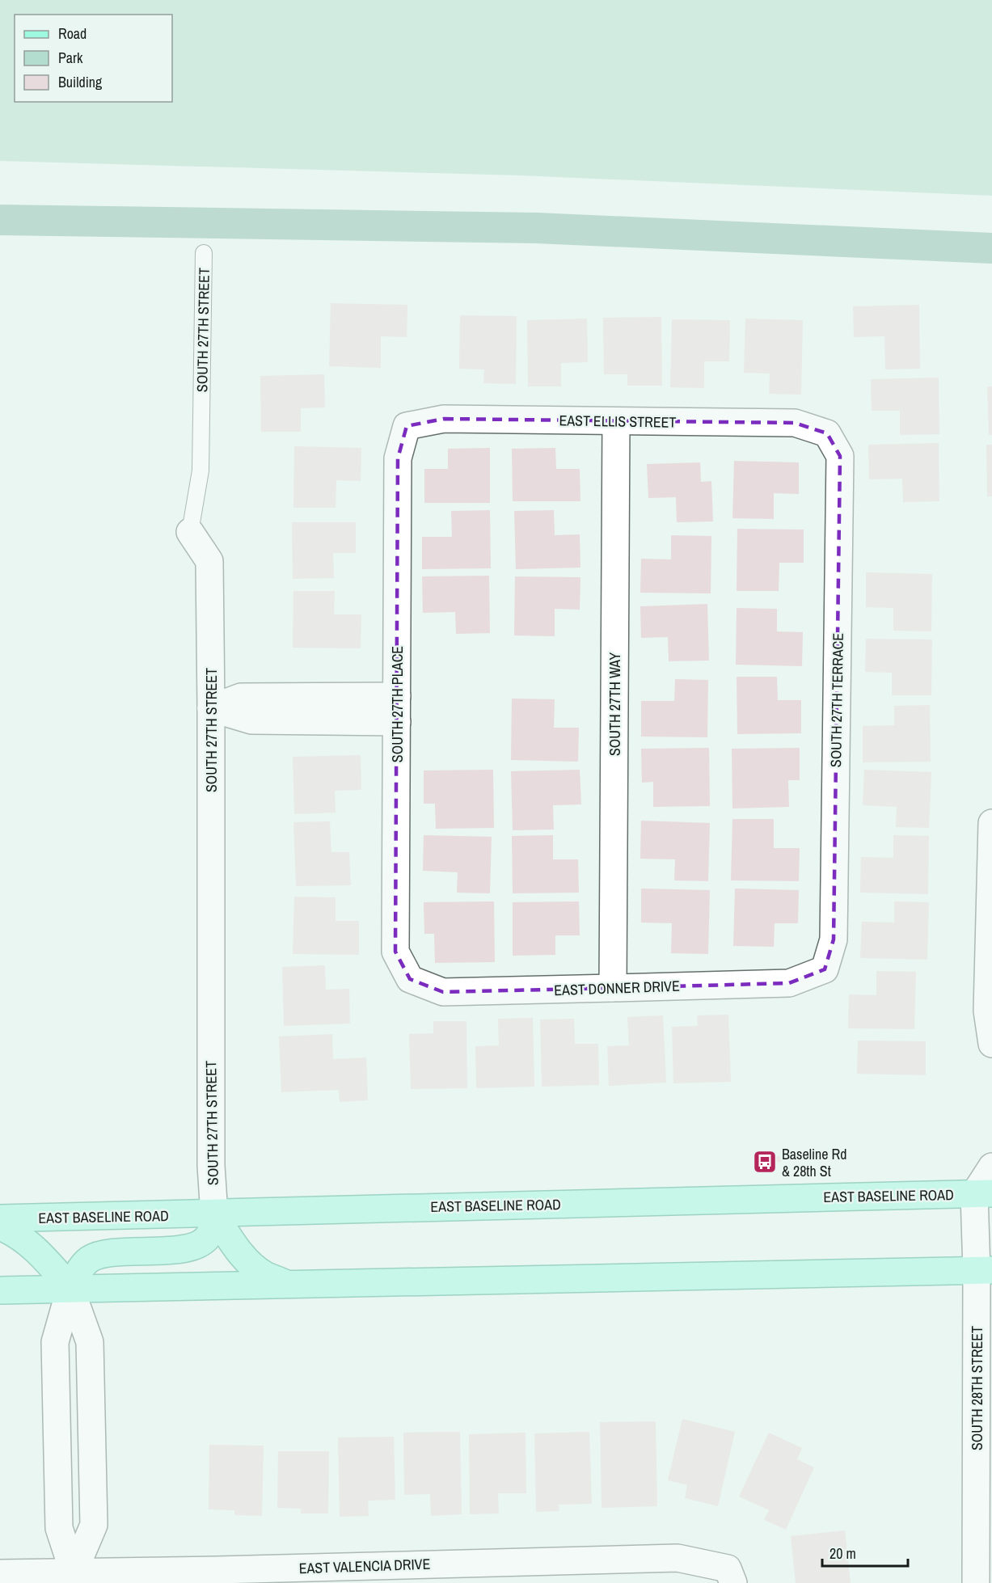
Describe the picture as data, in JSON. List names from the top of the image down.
{
  "streets": {
    "main road": ["EAST BASELINE ROAD"],
    "street": [
      "SOUTH 27TH STREET",
      "EAST ELLIS STREET",
      "SOUTH 27TH TERRACE",
      "SOUTH 27TH PLACE",
      "SOUTH 27TH WAY",
      "EAST DONNER DRIVE",
      "SOUTH 28TH STREET",
      "EAST VALENCIA DRIVE"
    ]
  },
  "crossings": [
    ["SOUTH 27TH STREET", "EAST BASELINE ROAD"],
    ["EAST ELLIS STREET", "SOUTH 27TH TERRACE"],
    ["EAST ELLIS STREET", "SOUTH 27TH PLACE"],
    ["EAST ELLIS STREET", "SOUTH 27TH WAY"],
    ["SOUTH 27TH TERRACE", "EAST DONNER DRIVE"],
    ["SOUTH 27TH PLACE", "EAST DONNER DRIVE"],
    ["SOUTH 27TH WAY", "EAST DONNER DRIVE"],
    ["EAST BASELINE ROAD", "SOUTH 28TH STREET"]
  ],
  "places": {
    "bus stop": ["Baseline Rd & 28th St"]
  },
  "legend": ["Road", "Park", "Building"],
  "scale_bar": "20 m"
}
